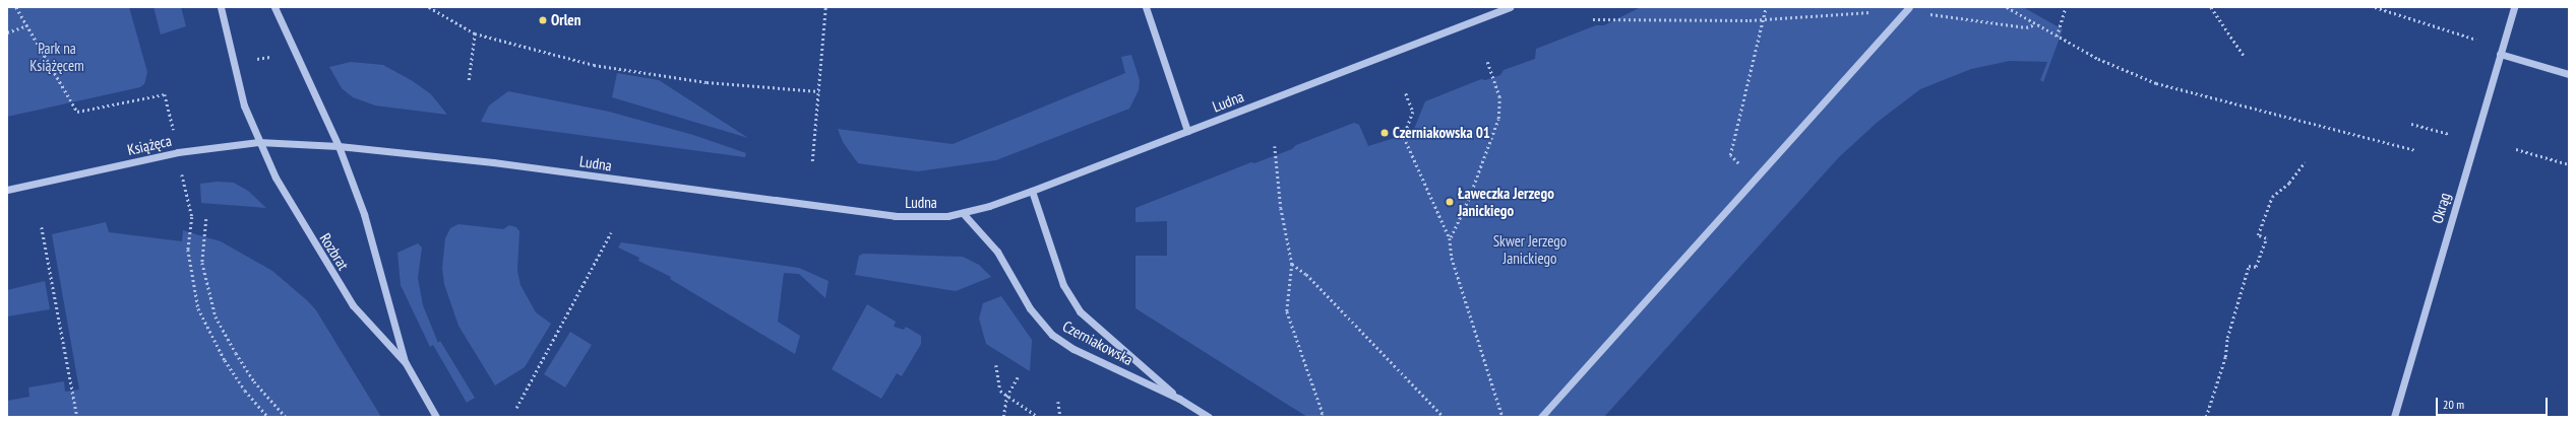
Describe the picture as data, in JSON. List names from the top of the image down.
{
  "streets": {
    "street": [
      "Ludna",
      "Książęca",
      "Okrąg",
      "Rozbrat",
      "Czerniakowska"
    ]
  },
  "crossings": [
    ["Ludna", "Książęca"],
    ["Ludna", "Rozbrat"],
    ["Ludna", "Czerniakowska"],
    ["Książęca", "Rozbrat"]
  ],
  "parks": ["Park na Książęcem", "Skwer Jerzego Janickiego"],
  "places": ["Orlen", "Czerniakowska 01", "Ławeczka Jerzego Janickiego"],
  "scale_bar": "20 m"
}
